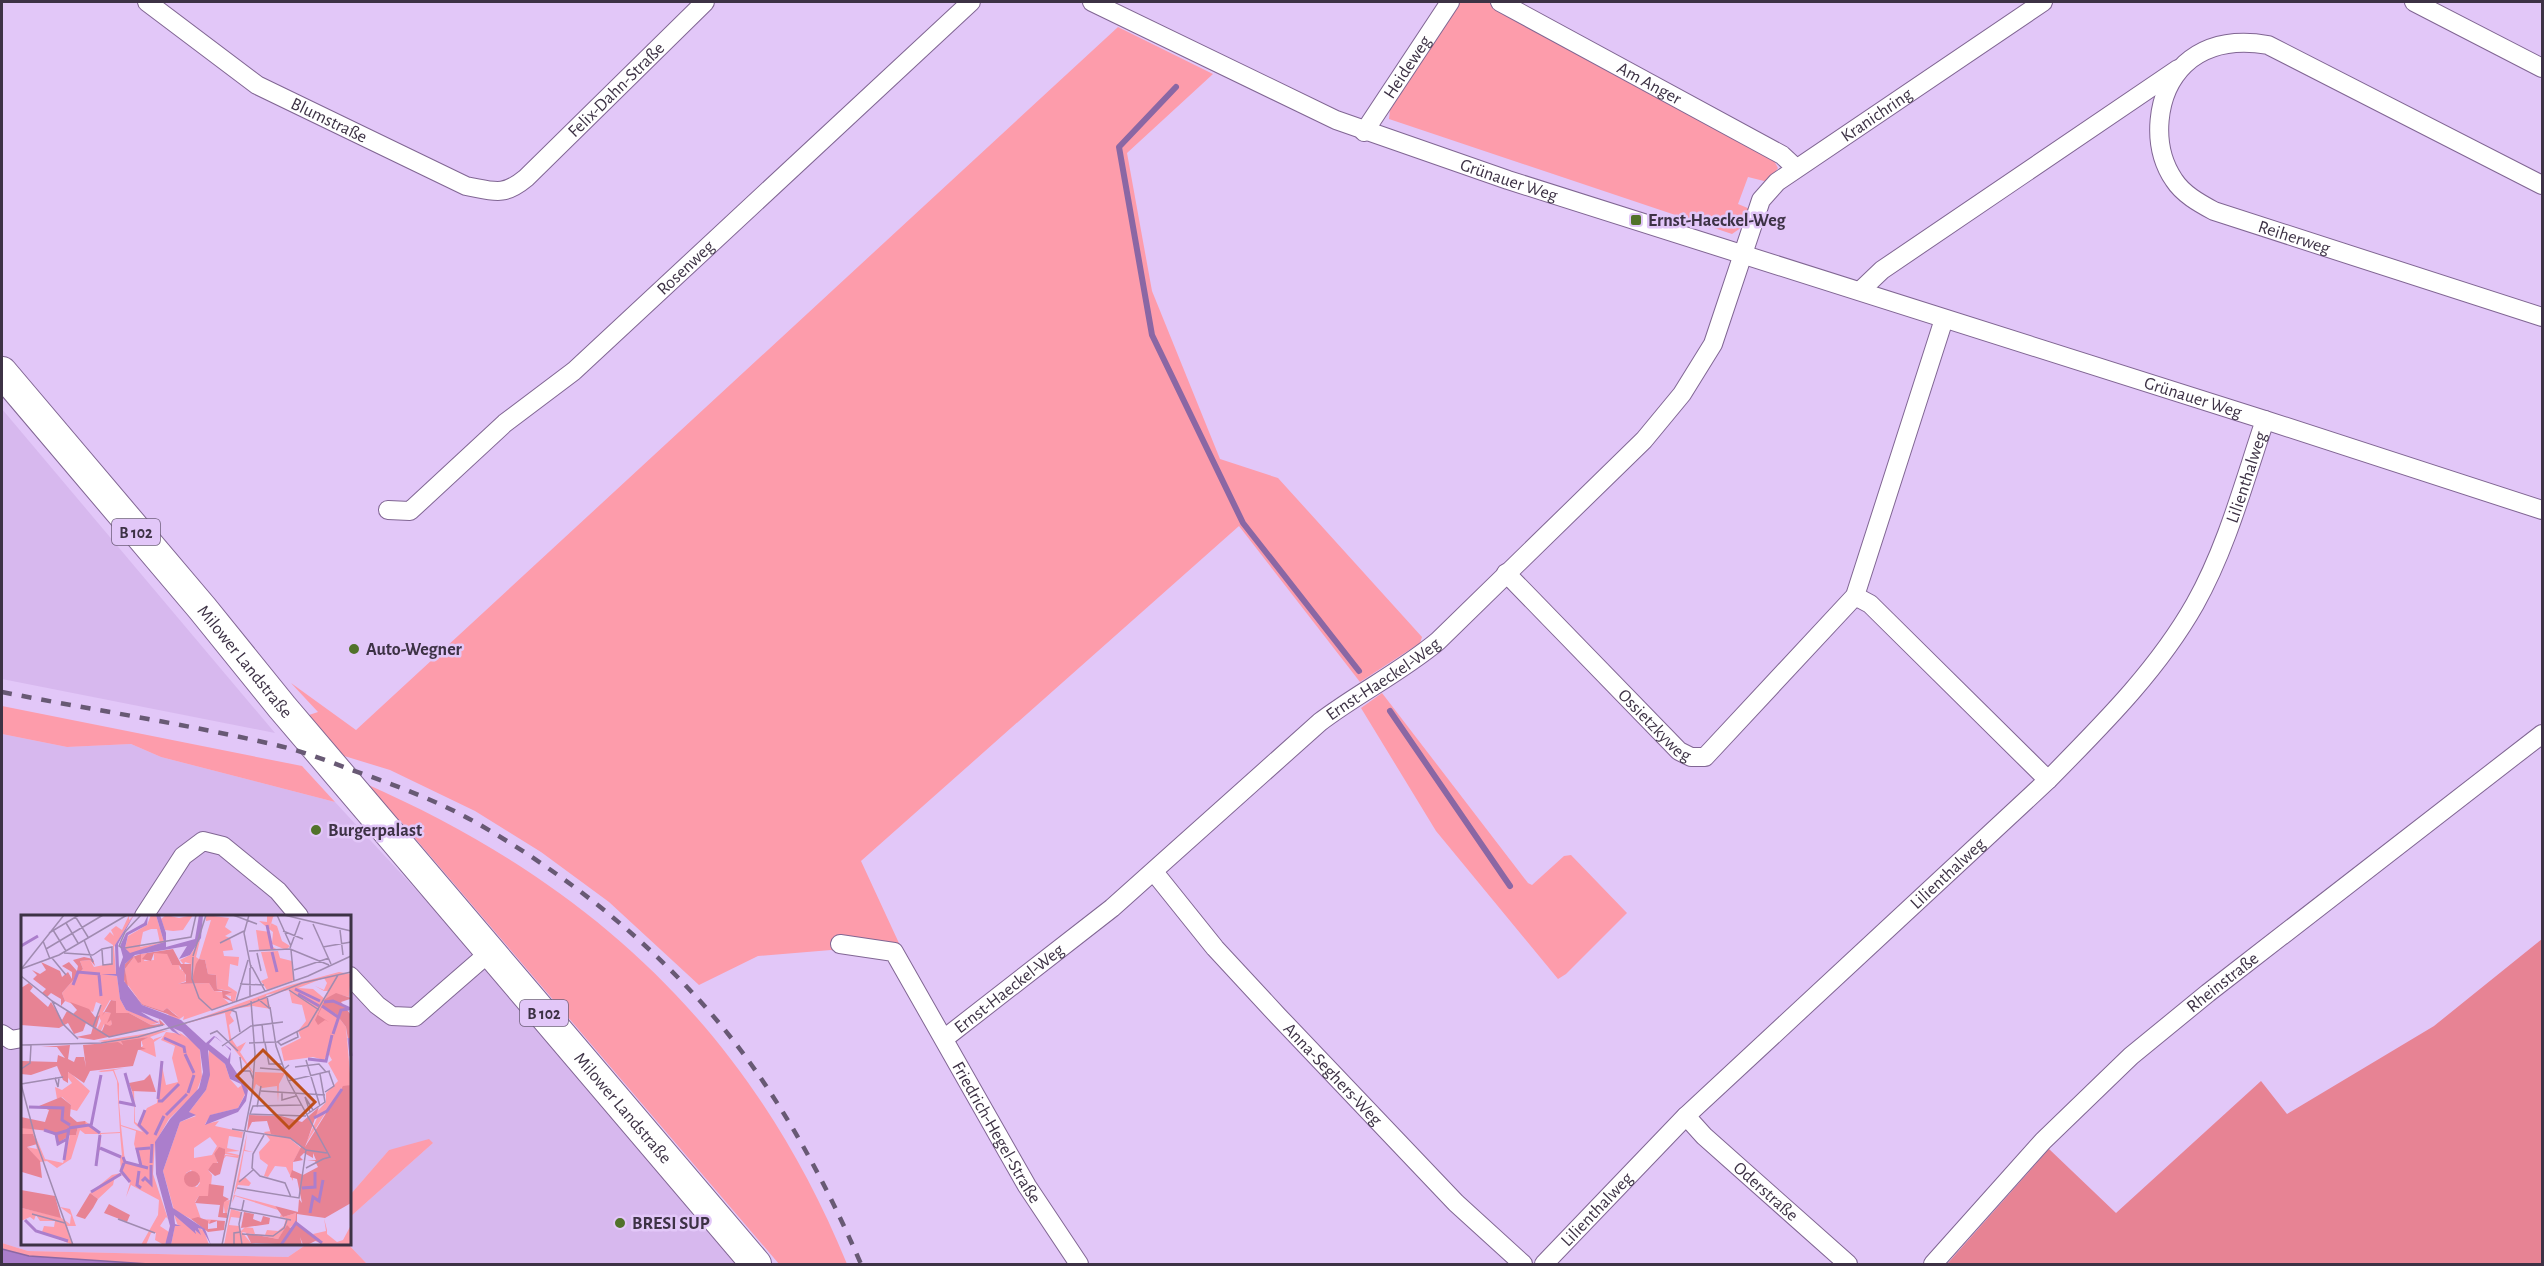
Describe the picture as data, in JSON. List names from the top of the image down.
{
  "streets": {
    "main road": ["B 102", "Milower Landstraße"],
    "street": [
      "Heideweg",
      "Am Anger",
      "Felix-Dahn-Straße",
      "Kranichring",
      "Blumstraße",
      "Grünauer Weg",
      "Reiherweg",
      "Rosenweg",
      "Lilienthalweg",
      "Ernst-Haeckel-Weg",
      "Ossietzkyweg",
      "Rheinstraße",
      "Anna-Seghers-Weg",
      "Friedrich-Hegel-Straße",
      "Oderstraße"
    ]
  },
  "crossings": [
    ["Heideweg", "Grünauer Weg"],
    ["Am Anger", "Kranichring"],
    ["Felix-Dahn-Straße", "Blumstraße"],
    ["Kranichring", "Grünauer Weg"],
    ["Kranichring", "Ernst-Haeckel-Weg"],
    ["Grünauer Weg", "Reiherweg"],
    ["Grünauer Weg", "Lilienthalweg"],
    ["Grünauer Weg", "Ernst-Haeckel-Weg"],
    ["Grünauer Weg", "Ossietzkyweg"],
    ["Lilienthalweg", "Oderstraße"],
    ["Ernst-Haeckel-Weg", "Ossietzkyweg"],
    ["Ernst-Haeckel-Weg", "Anna-Seghers-Weg"],
    ["Ernst-Haeckel-Weg", "Friedrich-Hegel-Straße"]
  ],
  "places": {
    "transit": ["Ernst-Haeckel-Weg"],
    "other": ["Auto-Wegner", "Burgerpalast", "BRESI SUP"]
  }
}
